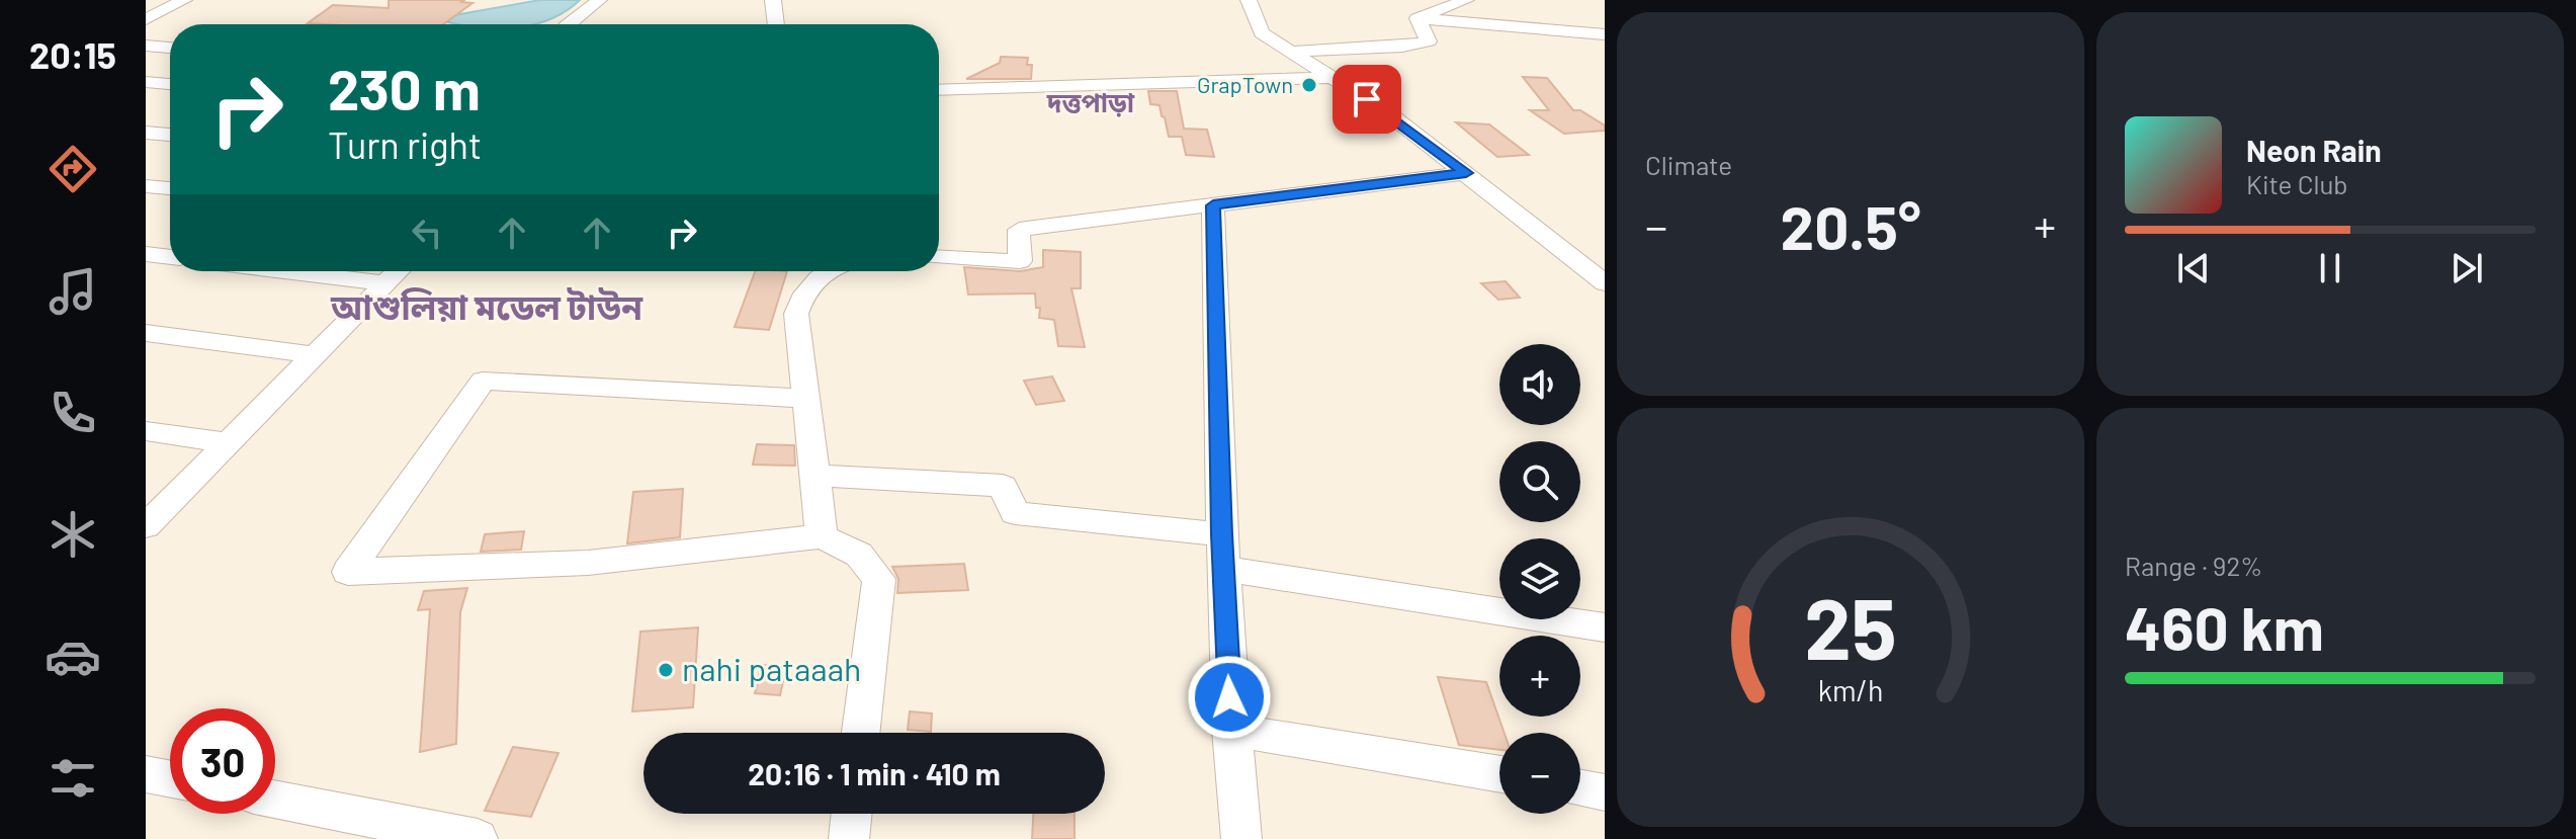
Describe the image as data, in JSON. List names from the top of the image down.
{
  "districts": ["দত্তপাড়া", "আশুলিয়া মডেল টাউন"],
  "places": ["GrapTown", "nahi pataaah"],
  "page": {
    "tabs": "20:15",
    "tile": [
      "Climate",
      ["Range · 92%", "460 km"]
    ],
    "turn": ["230 m", "Turn right"],
    "song": ["Neon Rain", "Kite Club"],
    "heat": ["−", "20.5°", "+"],
    "map_buttons": ["+", "−"],
    "limit": "30",
    "trip": "20:16 · 1 min · 410 m",
    "gauge": ["25", "km/h"]
  }
}
